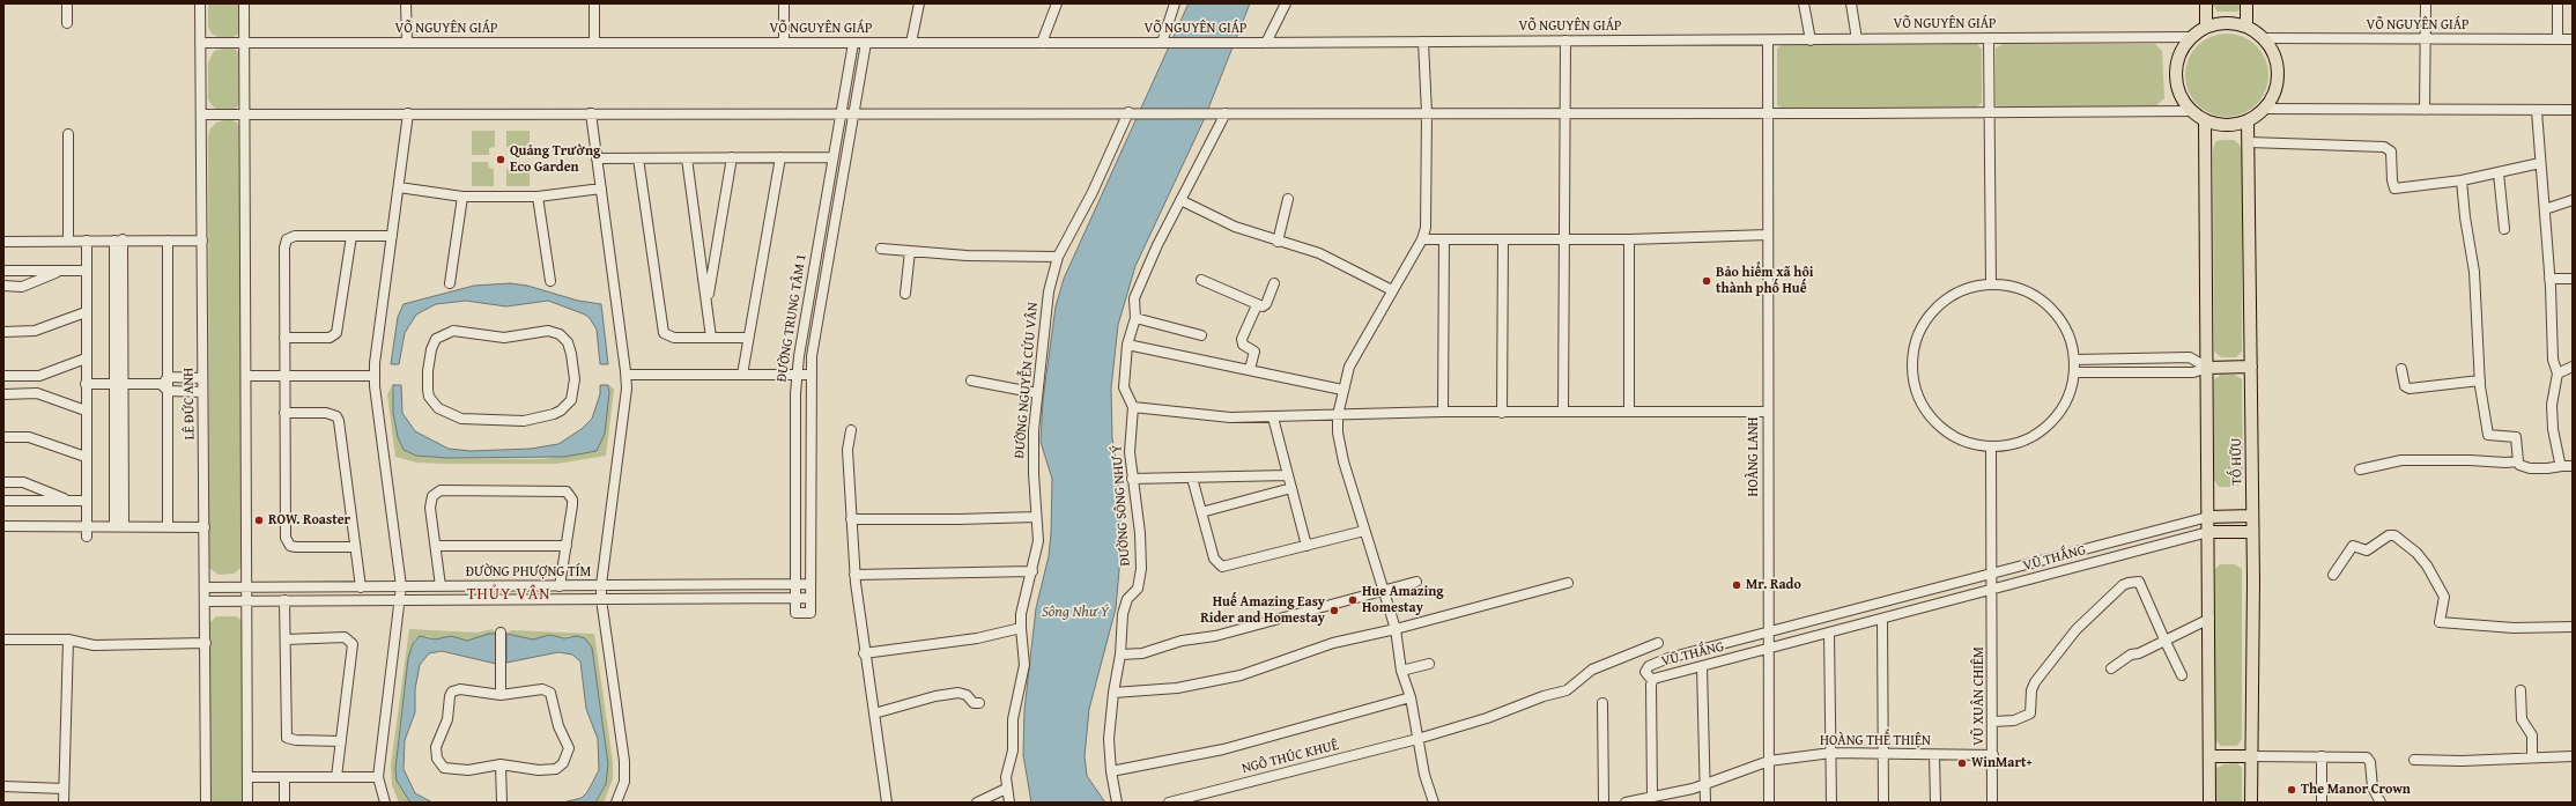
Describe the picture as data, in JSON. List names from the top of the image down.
{
  "streets": {
    "main road": ["TỐ HỮU"],
    "street": [
      "VÕ NGUYÊN GIÁP",
      "ĐƯỜNG TRUNG TÂM 1",
      "ĐƯỜNG NGUYỄN CỬU VÂN",
      "LÊ ĐỨC ANH",
      "HOÀNG LANH",
      "ĐƯỜNG SÔNG NHƯ Ý",
      "VŨ THẮNG",
      "ĐƯỜNG PHƯỢNG TÍM",
      "VŨ XUÂN CHIÊM",
      "HOÀNG THẾ THIỆN",
      "NGÔ THÚC KHUÊ"
    ]
  },
  "crossings": [
    ["VÕ NGUYÊN GIÁP", "ĐƯỜNG TRUNG TÂM 1"],
    ["VÕ NGUYÊN GIÁP", "LÊ ĐỨC ANH"],
    ["VÕ NGUYÊN GIÁP", "HOÀNG LANH"],
    ["VÕ NGUYÊN GIÁP", "TỐ HỮU"],
    ["ĐƯỜNG TRUNG TÂM 1", "ĐƯỜNG PHƯỢNG TÍM"],
    ["LÊ ĐỨC ANH", "ĐƯỜNG PHƯỢNG TÍM"],
    ["HOÀNG LANH", "VŨ THẮNG"],
    ["HOÀNG LANH", "HOÀNG THẾ THIỆN"],
    ["VŨ THẮNG", "VŨ XUÂN CHIÊM"],
    ["VŨ XUÂN CHIÊM", "HOÀNG THẾ THIỆN"]
  ],
  "districts": ["THỦY VÂN"],
  "water": ["Sông Như Ý"],
  "places": [
    "Quảng Trường Eco Garden",
    "Bảo hiểm xã hội thành phố Huế",
    "ROW. Roaster",
    "Mr. Rado",
    "Hue Amazing Homestay",
    "Huế Amazing Easy Rider and Homestay",
    "WinMart+",
    "The Manor Crown"
  ]
}
